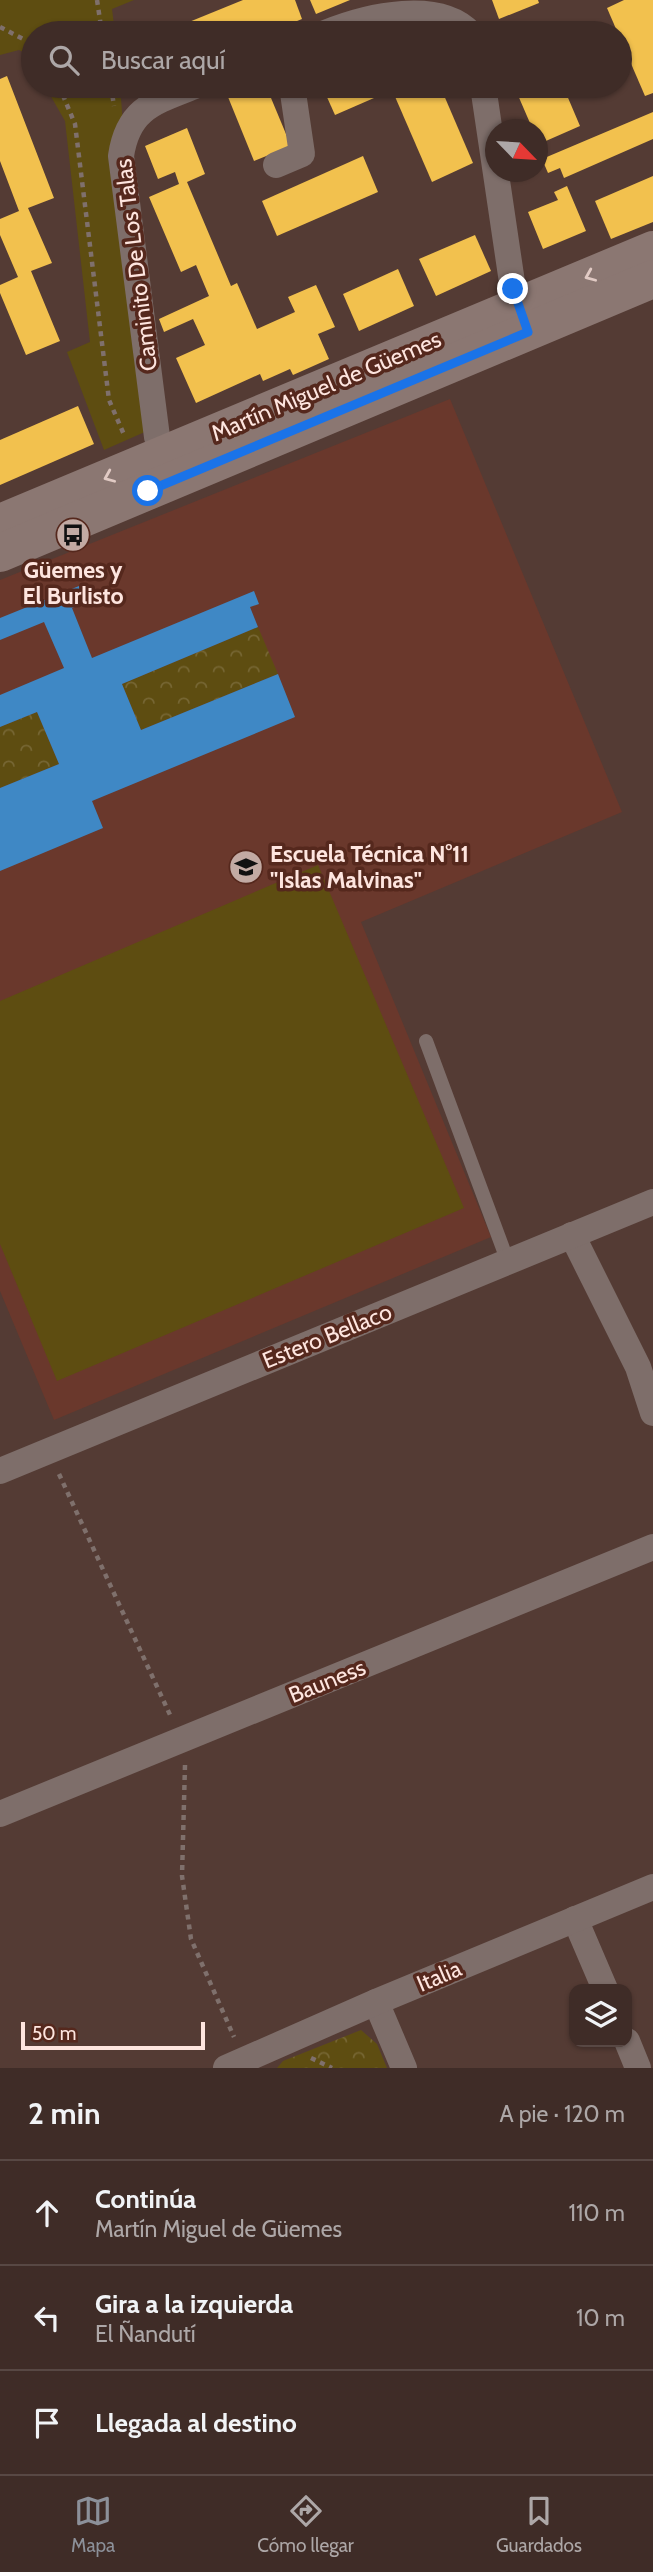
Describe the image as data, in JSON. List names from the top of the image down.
{
  "streets": {
    "main road": ["Martín Miguel de Güemes"],
    "street": [
      "Caminito De Los Talas",
      "Estero Bellaco",
      "Bauness",
      "Italia"
    ]
  },
  "crossings": [
    ["Caminito De Los Talas", "Martín Miguel de Güemes"]
  ],
  "places": {
    "bus stop": ["Güemes y El Burlisto"],
    "school or university": ["Escuela Técnica N°11 \"Islas Malvinas\""]
  },
  "scale_bar": "50 m",
  "north": "bottom right",
  "page": {
    "search": "Buscar aquí",
    "scale": "50 m",
    "heading": ["2 min", "A pie · 120 m"],
    "list": [
      ["Continúa", "Martín Miguel de Güemes", "110 m"],
      ["Gira a la izquierda", "El Ñandutí", "10 m"],
      "Llegada al destino"
    ],
    "nav": ["Mapa", "Cómo llegar", "Guardados"]
  }
}
